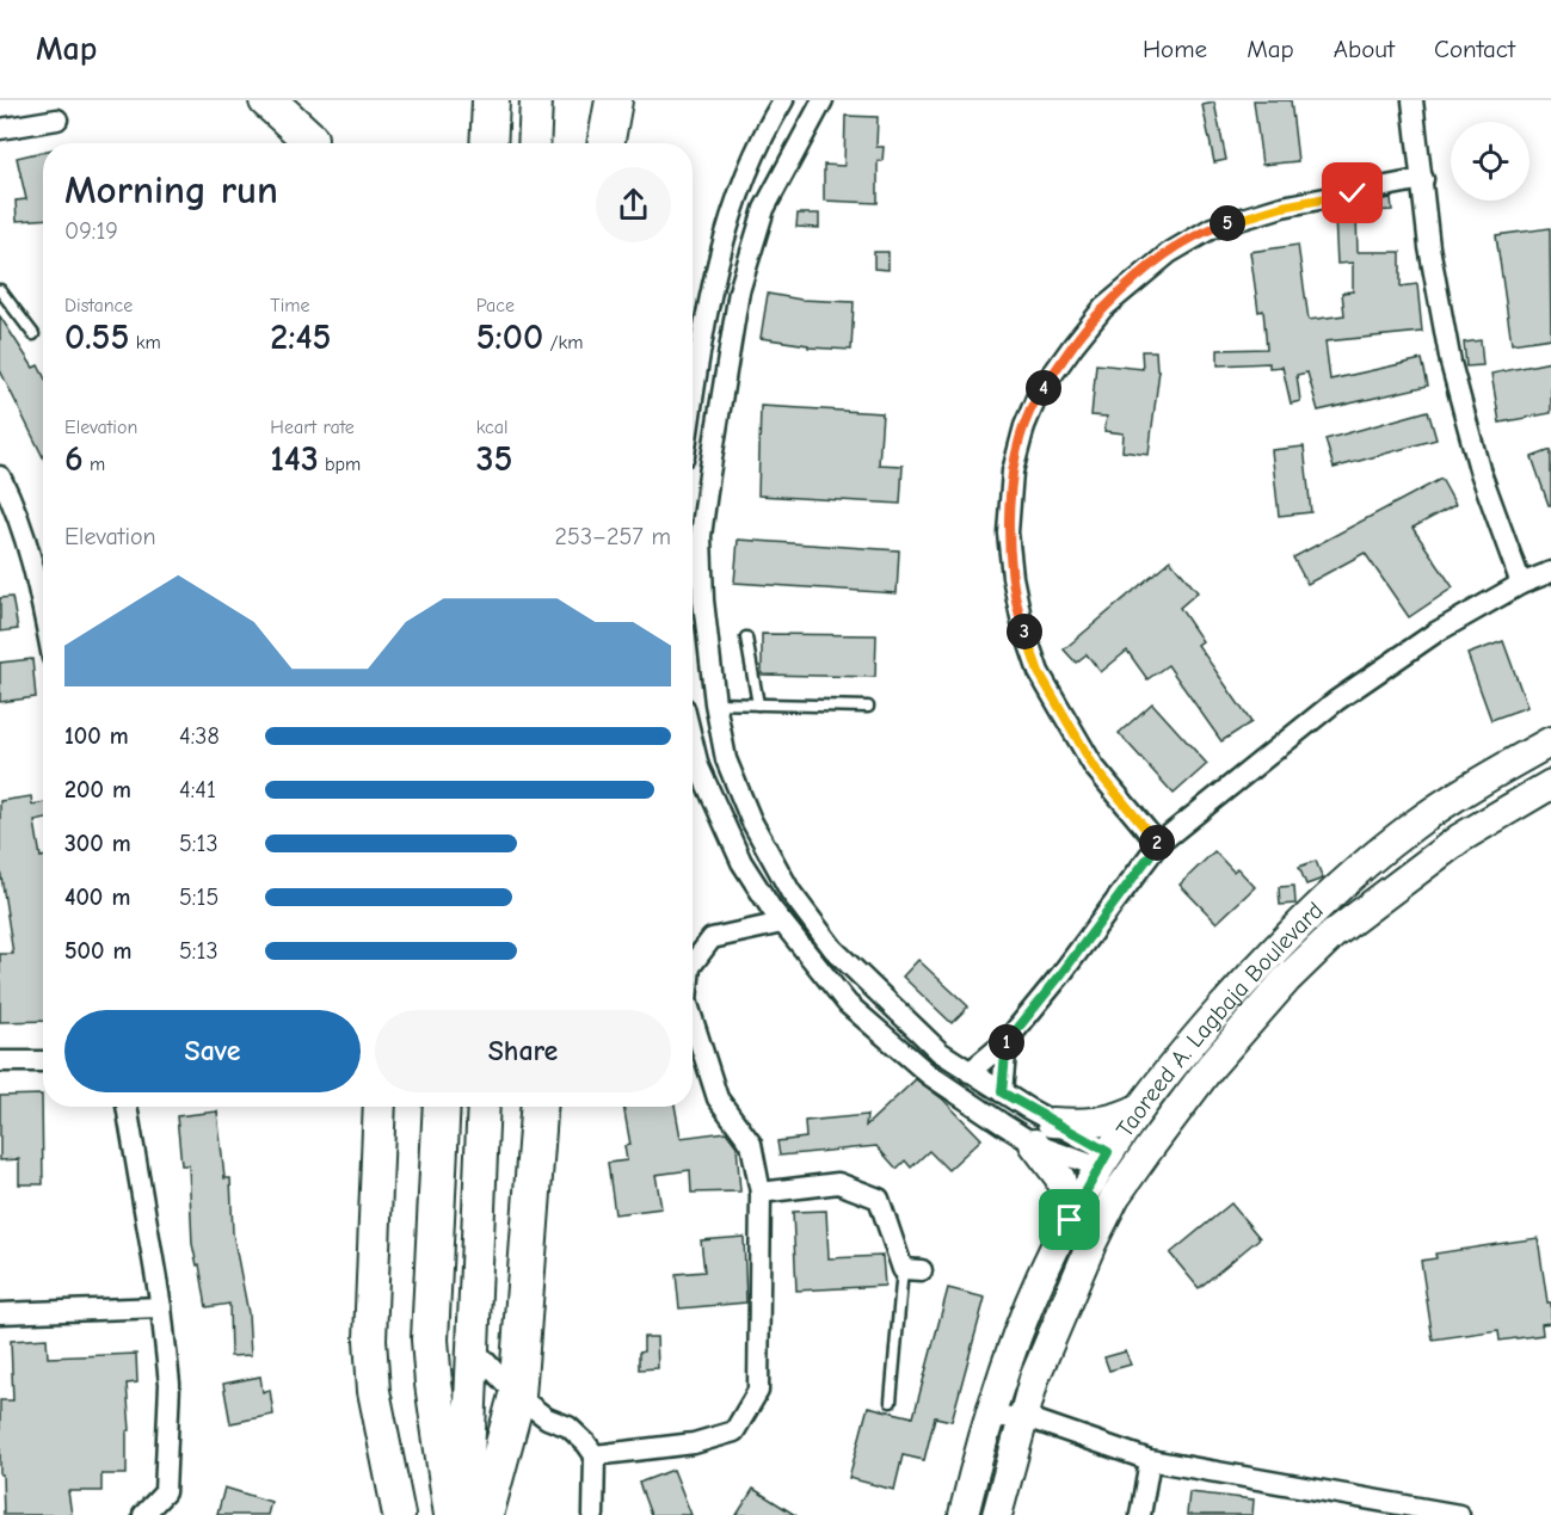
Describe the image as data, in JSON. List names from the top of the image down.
{
  "streets": {
    "street": ["Taoreed A. Lagbaja Boulevard"]
  },
  "page": {
    "header": "Map",
    "nav": [
      "Home",
      "Map",
      "About",
      "Contact"
    ],
    "heading": ["Morning run", "09:19"],
    "pins": [
      "5",
      "4",
      "3",
      "2",
      "1"
    ],
    "stats": [
      ["Distance", "0.55 km"],
      ["Time", "2:45"],
      ["Pace", "5:00 /km"],
      ["Elevation", "6 m"],
      ["Heart rate", "143 bpm"],
      ["kcal", "35"]
    ],
    "chart": ["Elevation", "253–257 m"],
    "list": [
      {
        "name": "100 m",
        "note": "4:38"
      },
      {
        "name": "200 m",
        "note": "4:41"
      },
      {
        "name": "300 m",
        "note": "5:13"
      },
      {
        "name": "400 m",
        "note": "5:15"
      },
      {
        "name": "500 m",
        "note": "5:13"
      }
    ],
    "buttons": ["Save", "Share"]
  }
}
